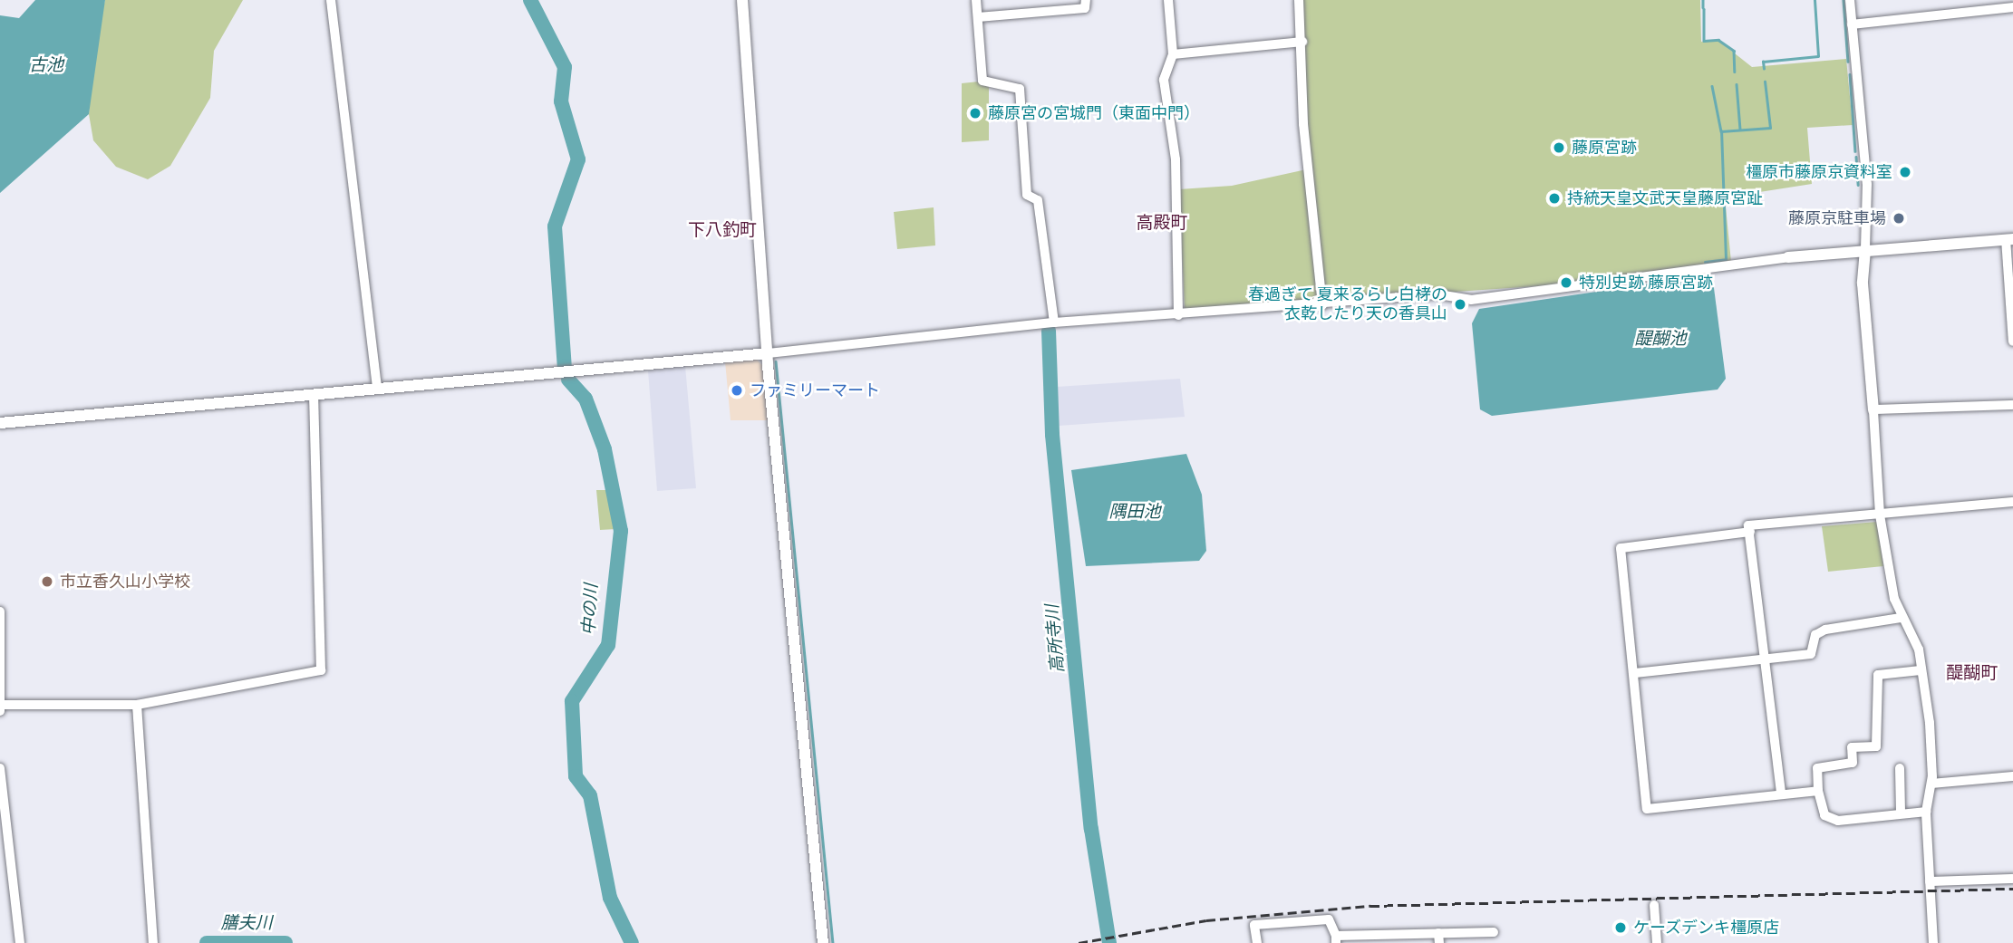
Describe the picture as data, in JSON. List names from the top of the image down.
{
  "districts": ["高殿町", "下八釣町", "醍醐町"],
  "water": [
    "古池",
    "醍醐池",
    "隅田池",
    "中の川",
    "高所寺川",
    "膳夫川"
  ],
  "places": [
    "藤原宮の宮城門（東面中門）",
    "藤原宮跡",
    "橿原市藤原京資料室",
    "持統天皇文武天皇藤原宮趾",
    "藤原京駐車場",
    "特別史跡 藤原宮跡",
    "春過ぎて 夏来るらし白𣑥の 衣乾したり天の香具山",
    "ファミリーマート",
    "市立香久山小学校",
    "ケーズデンキ橿原店"
  ]
}
